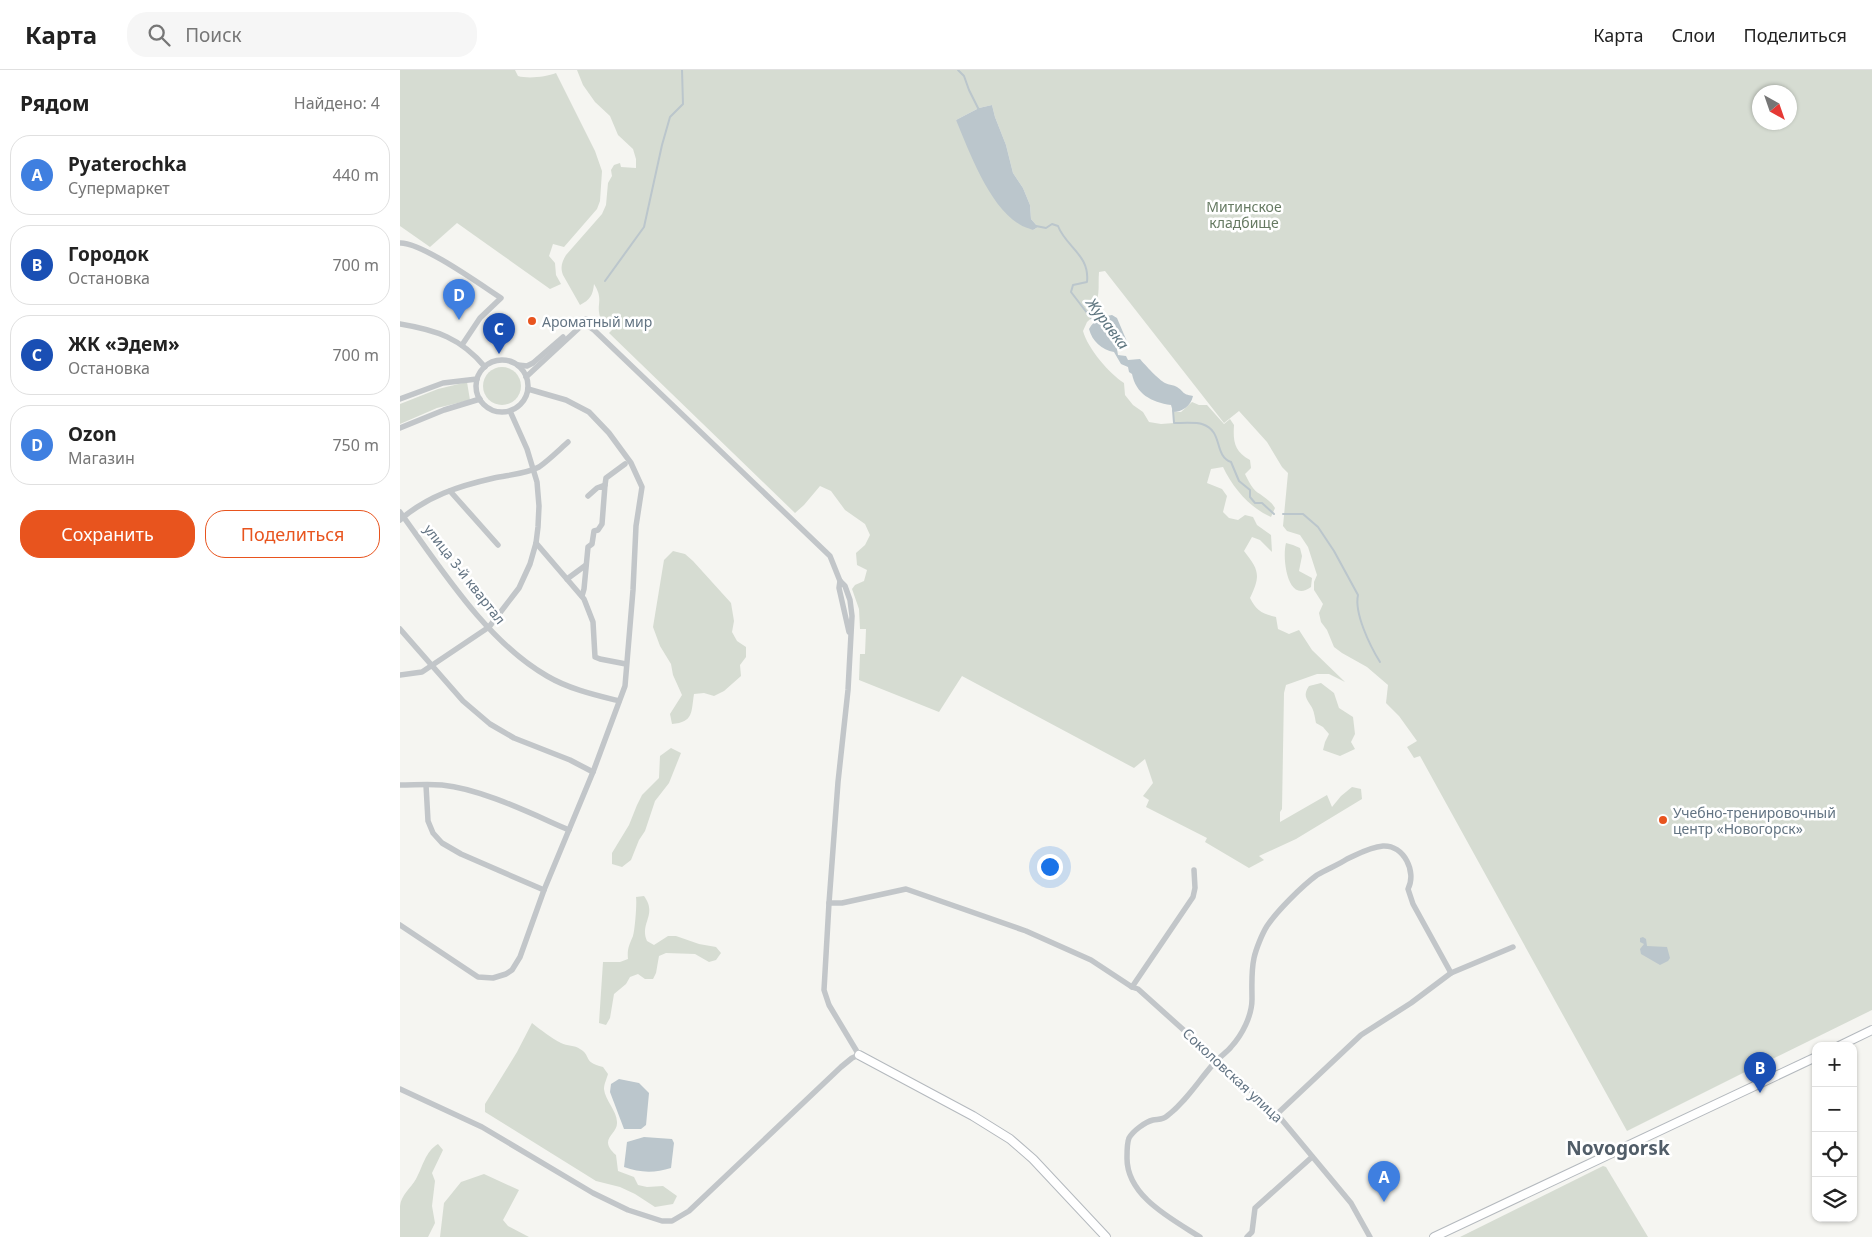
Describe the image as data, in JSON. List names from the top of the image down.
{
  "streets": {
    "street": ["улица 3-й квартал", "Соколовская улица"]
  },
  "districts": ["Novogorsk"],
  "water": ["Журавка"],
  "parks": ["Митинское кладбище"],
  "places": ["Ароматный мир", "Учебно-тренировочный центр «Новогорск»"],
  "north": "bottom right",
  "page": {
    "header": "Карта",
    "search": "Поиск",
    "nav": ["Карта", "Слои", "Поделиться"],
    "heading": ["Рядом", "Найдено: 4"],
    "list": [
      {
        "mark": "A",
        "name": "Pyaterochka",
        "note": "Супермаркет",
        "value": "440 m"
      },
      {
        "mark": "B",
        "name": "Городок",
        "note": "Остановка",
        "value": "700 m"
      },
      {
        "mark": "C",
        "name": "ЖК «Эдем»",
        "note": "Остановка",
        "value": "700 m"
      },
      {
        "mark": "D",
        "name": "Ozon",
        "note": "Магазин",
        "value": "750 m"
      }
    ],
    "pins": [
      "D",
      "C",
      "B",
      "A"
    ],
    "buttons": ["Сохранить", "Поделиться"],
    "map_buttons": ["+", "−"]
  }
}
